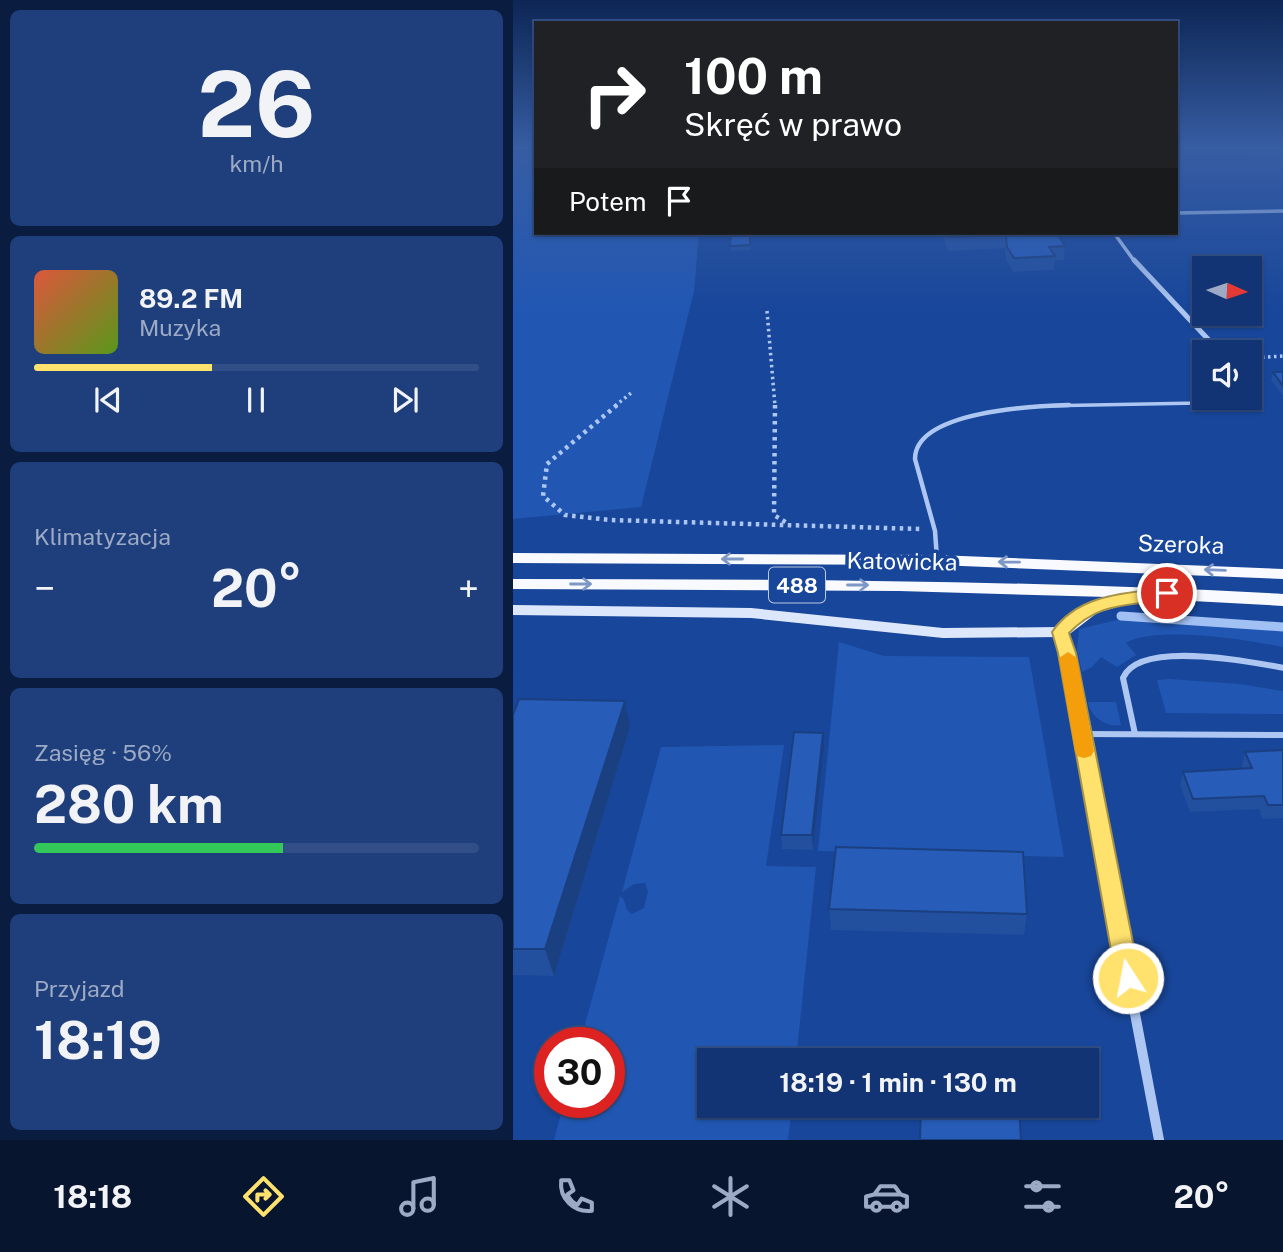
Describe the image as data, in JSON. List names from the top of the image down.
{
  "streets": {
    "main road": ["Szeroka", "Katowicka", "488"]
  },
  "crossings": [
    ["Szeroka", "Katowicka"],
    ["Katowicka", "488"]
  ],
  "north": "right",
  "page": {
    "tile": [
      ["26", "km/h"],
      "Klimatyzacja",
      ["Zasięg · 56%", "280 km"],
      ["Przyjazd", "18:19"]
    ],
    "turn": ["100 m", "Skręć w prawo"],
    "then": "Potem",
    "song": ["89.2 FM", "Muzyka"],
    "heat": ["−", "20°", "+"],
    "limit": "30",
    "trip": "18:19 · 1 min · 130 m",
    "tabs": ["18:18", "20°"]
  }
}
